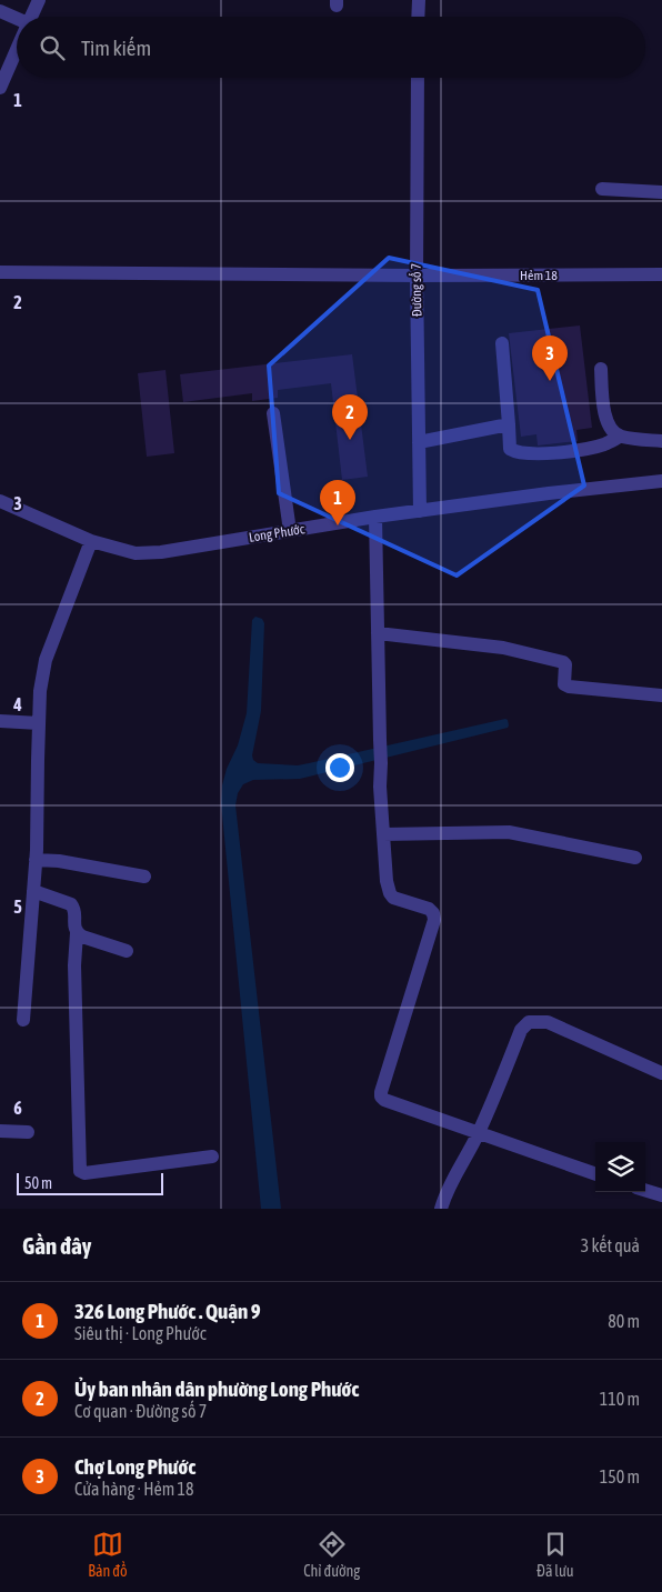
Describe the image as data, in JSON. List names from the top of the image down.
{
  "streets": {
    "street": ["Hẻm 18", "Đường số 7", "Long Phước"]
  },
  "crossings": [
    ["Hẻm 18", "Đường số 7"],
    ["Đường số 7", "Long Phước"]
  ],
  "scale_bar": "50 m",
  "page": {
    "search": "Tìm kiếm",
    "pins": ["3", "2", "1"],
    "scale": "50 m",
    "heading": ["Gần đây", "3 kết quả"],
    "list": [
      {
        "mark": "1",
        "name": "326 Long Phước . Quận 9",
        "note": "Siêu thị · Long Phước",
        "value": "80 m"
      },
      {
        "mark": "2",
        "name": "Ủy ban nhân dân phường Long Phước",
        "note": "Cơ quan · Đường số 7",
        "value": "110 m"
      },
      {
        "mark": "3",
        "name": "Chợ Long Phước",
        "note": "Cửa hàng · Hẻm 18",
        "value": "150 m"
      }
    ],
    "nav": ["Bản đồ", "Chỉ đường", "Đã lưu"]
  },
  "grid": {
    "rows": [
      "1",
      "2",
      "3",
      "4",
      "5",
      "6"
    ]
  }
}
